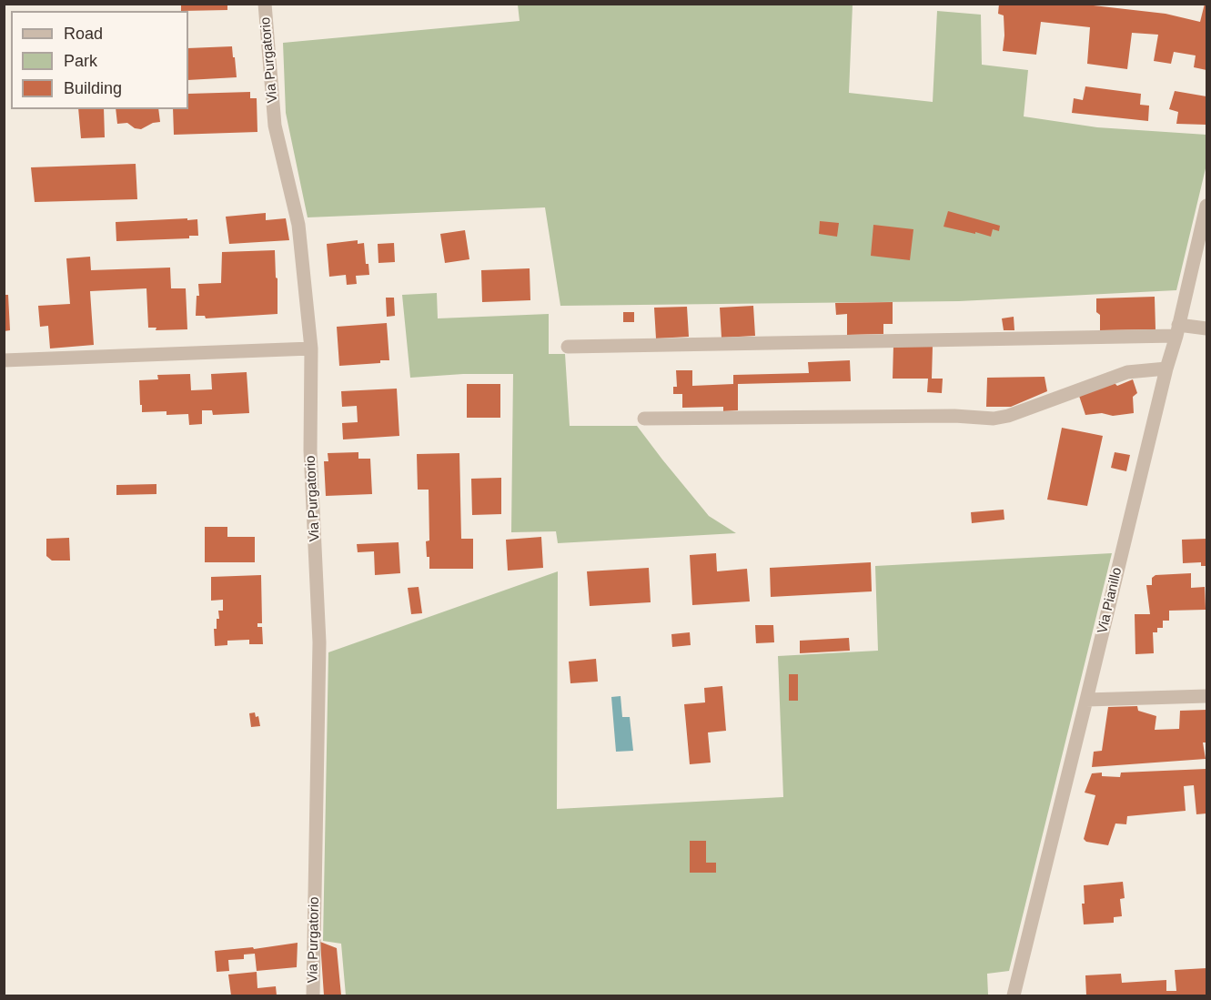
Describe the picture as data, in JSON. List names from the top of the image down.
{
  "streets": {
    "street": ["Via Purgatorio", "Via Pianillo"]
  },
  "legend": ["Road", "Park", "Building"]
}
